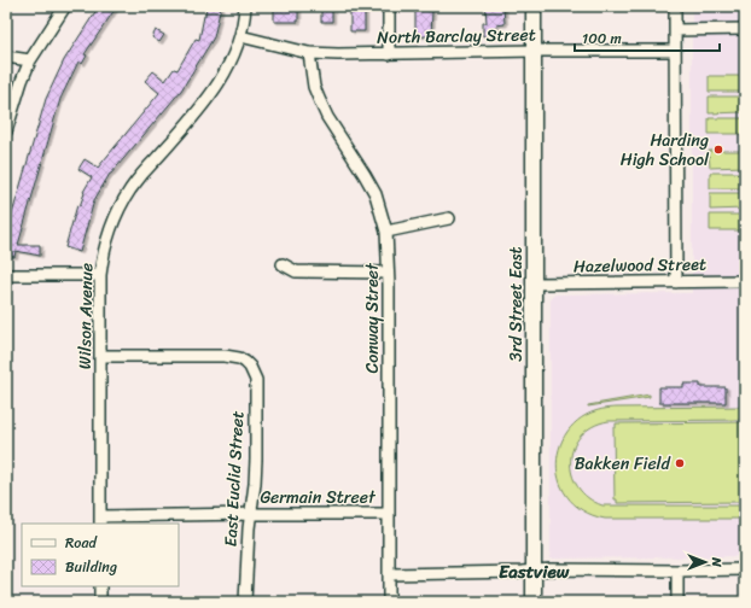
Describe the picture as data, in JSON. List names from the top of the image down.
{
  "streets": {
    "street": [
      "North Barclay Street",
      "Hazelwood Street",
      "3rd Street East",
      "Wilson Avenue",
      "Conway Street",
      "East Euclid Street",
      "Germain Street"
    ]
  },
  "crossings": [
    ["North Barclay Street", "3rd Street East"],
    ["North Barclay Street", "Wilson Avenue"],
    ["North Barclay Street", "Conway Street"],
    ["Hazelwood Street", "3rd Street East"],
    ["Wilson Avenue", "East Euclid Street"],
    ["Wilson Avenue", "Germain Street"],
    ["Conway Street", "Germain Street"],
    ["East Euclid Street", "Germain Street"]
  ],
  "districts": ["Eastview"],
  "places": ["Harding High School", "Bakken Field"],
  "legend": ["Road", "Building"],
  "scale_bar": "100 m",
  "north": "right"
}
